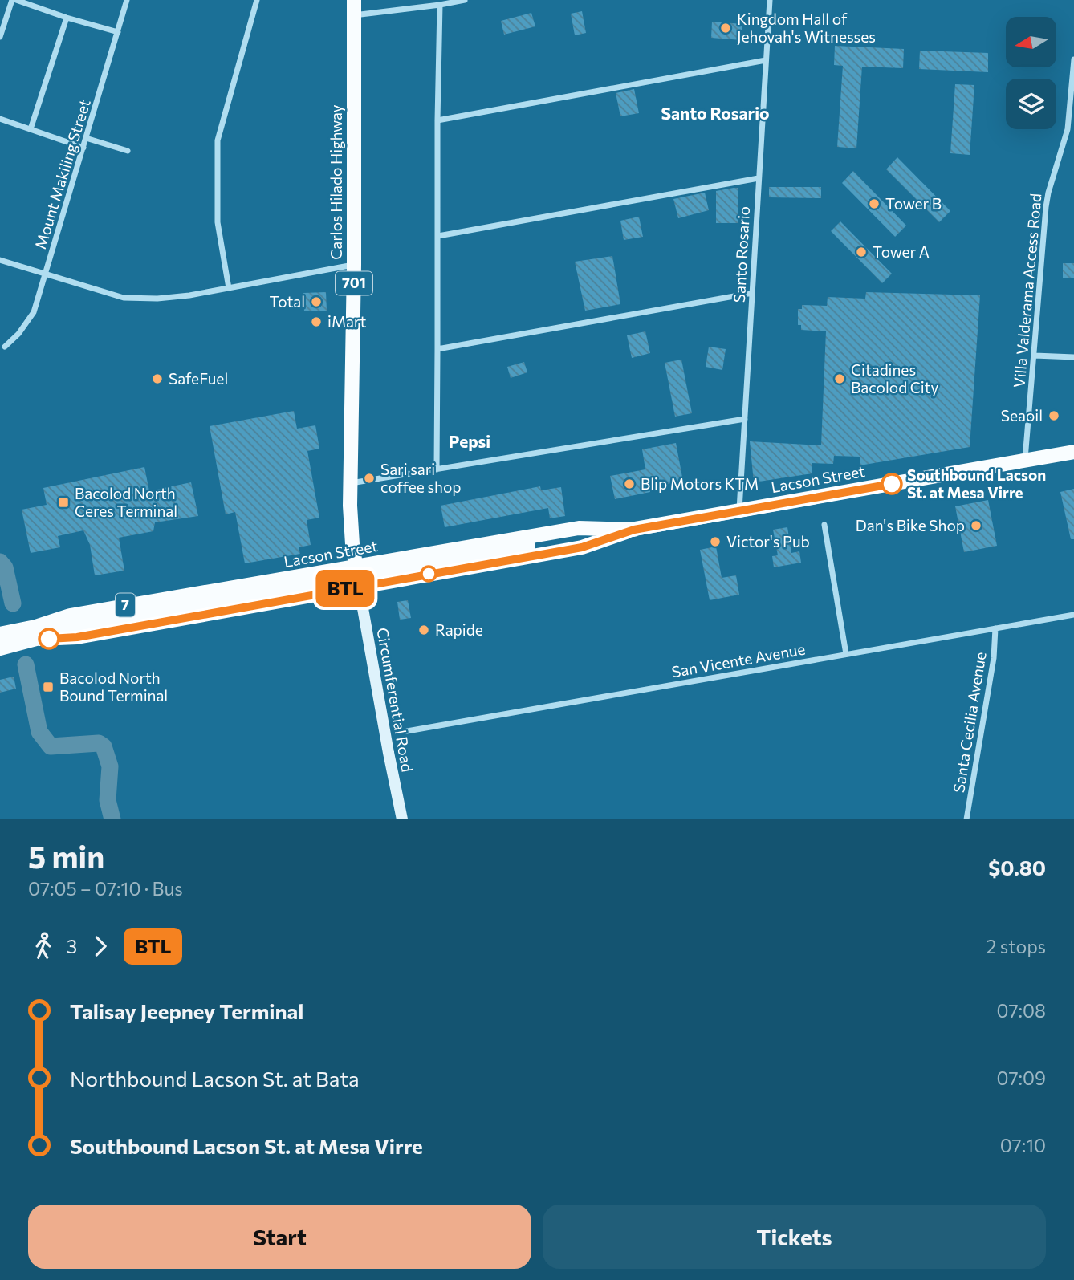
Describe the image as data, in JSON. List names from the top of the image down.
{
  "streets": {
    "main road": [
      "Carlos Hilado Highway",
      "701",
      "Lacson Street",
      "7",
      "Circumferential Road"
    ],
    "street": [
      "Mount Makiling Street",
      "Santo Rosario",
      "Villa Valderama Access Road",
      "San Vicente Avenue",
      "Santa Cecilia Avenue"
    ]
  },
  "crossings": [
    ["Carlos Hilado Highway", "Lacson Street"],
    ["Carlos Hilado Highway", "Circumferential Road"],
    ["Santo Rosario", "Lacson Street"],
    ["Villa Valderama Access Road", "Lacson Street"],
    ["Lacson Street", "Circumferential Road"],
    ["San Vicente Avenue", "Santa Cecilia Avenue"]
  ],
  "districts": ["Santo Rosario", "Pepsi"],
  "places": {
    "other": [
      "Kingdom Hall of Jehovah's Witnesses",
      "Tower B",
      "Tower A",
      "Total",
      "iMart",
      "SafeFuel",
      "Citadines Bacolod City",
      "Seaoil",
      "Sari sari coffee shop",
      "Blip Motors KTM",
      "Southbound Lacson St. at Mesa Virre",
      "Dan's Bike Shop",
      "Victor's Pub",
      "Rapide"
    ],
    "transit": ["Bacolod North Ceres Terminal", "Bacolod North Bound Terminal"]
  },
  "lines": ["bus line BTL"],
  "north": "left",
  "page": {
    "on_map": "BTL",
    "heading": ["5 min", "07:05 – 07:10 · Bus", "$0.80"],
    "legs": ["3", "BTL", "2 stops"],
    "list": [
      {
        "name": "Talisay Jeepney Terminal",
        "value": "07:08"
      },
      {
        "name": "Northbound Lacson St. at Bata",
        "value": "07:09"
      },
      {
        "name": "Southbound Lacson St. at Mesa Virre",
        "value": "07:10"
      }
    ],
    "buttons": ["Start", "Tickets"]
  }
}
